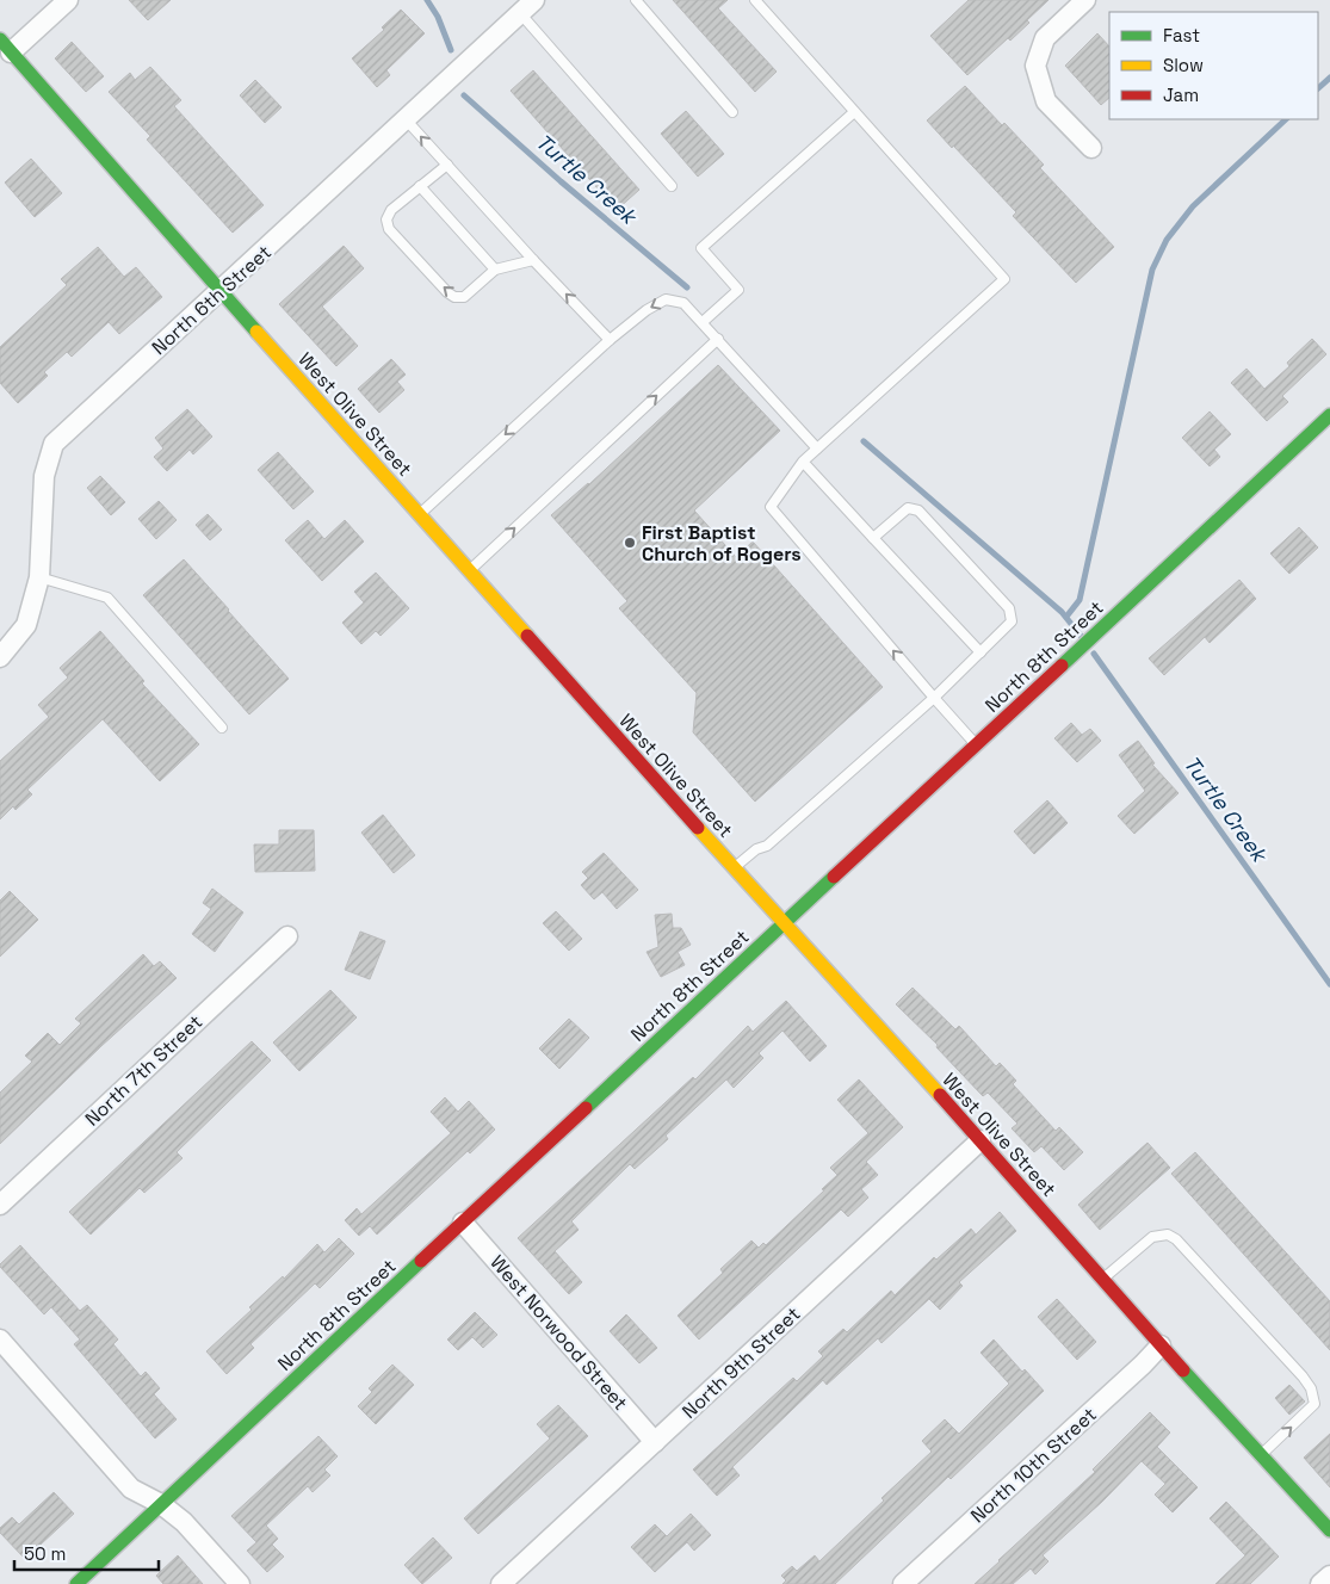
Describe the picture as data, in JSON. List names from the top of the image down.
{
  "streets": {
    "main road": ["West Olive Street", "North 8th Street"],
    "street": [
      "North 6th Street",
      "North 7th Street",
      "West Norwood Street",
      "North 9th Street",
      "North 10th Street"
    ]
  },
  "crossings": [
    ["North 6th Street", "West Olive Street"],
    ["West Olive Street", "North 8th Street"],
    ["West Olive Street", "North 9th Street"],
    ["West Olive Street", "North 10th Street"],
    ["North 8th Street", "West Norwood Street"],
    ["West Norwood Street", "North 9th Street"]
  ],
  "water": ["Turtle Creek"],
  "places": ["First Baptist Church of Rogers"],
  "legend": ["Fast", "Slow", "Jam"],
  "scale_bar": "50 m"
}
